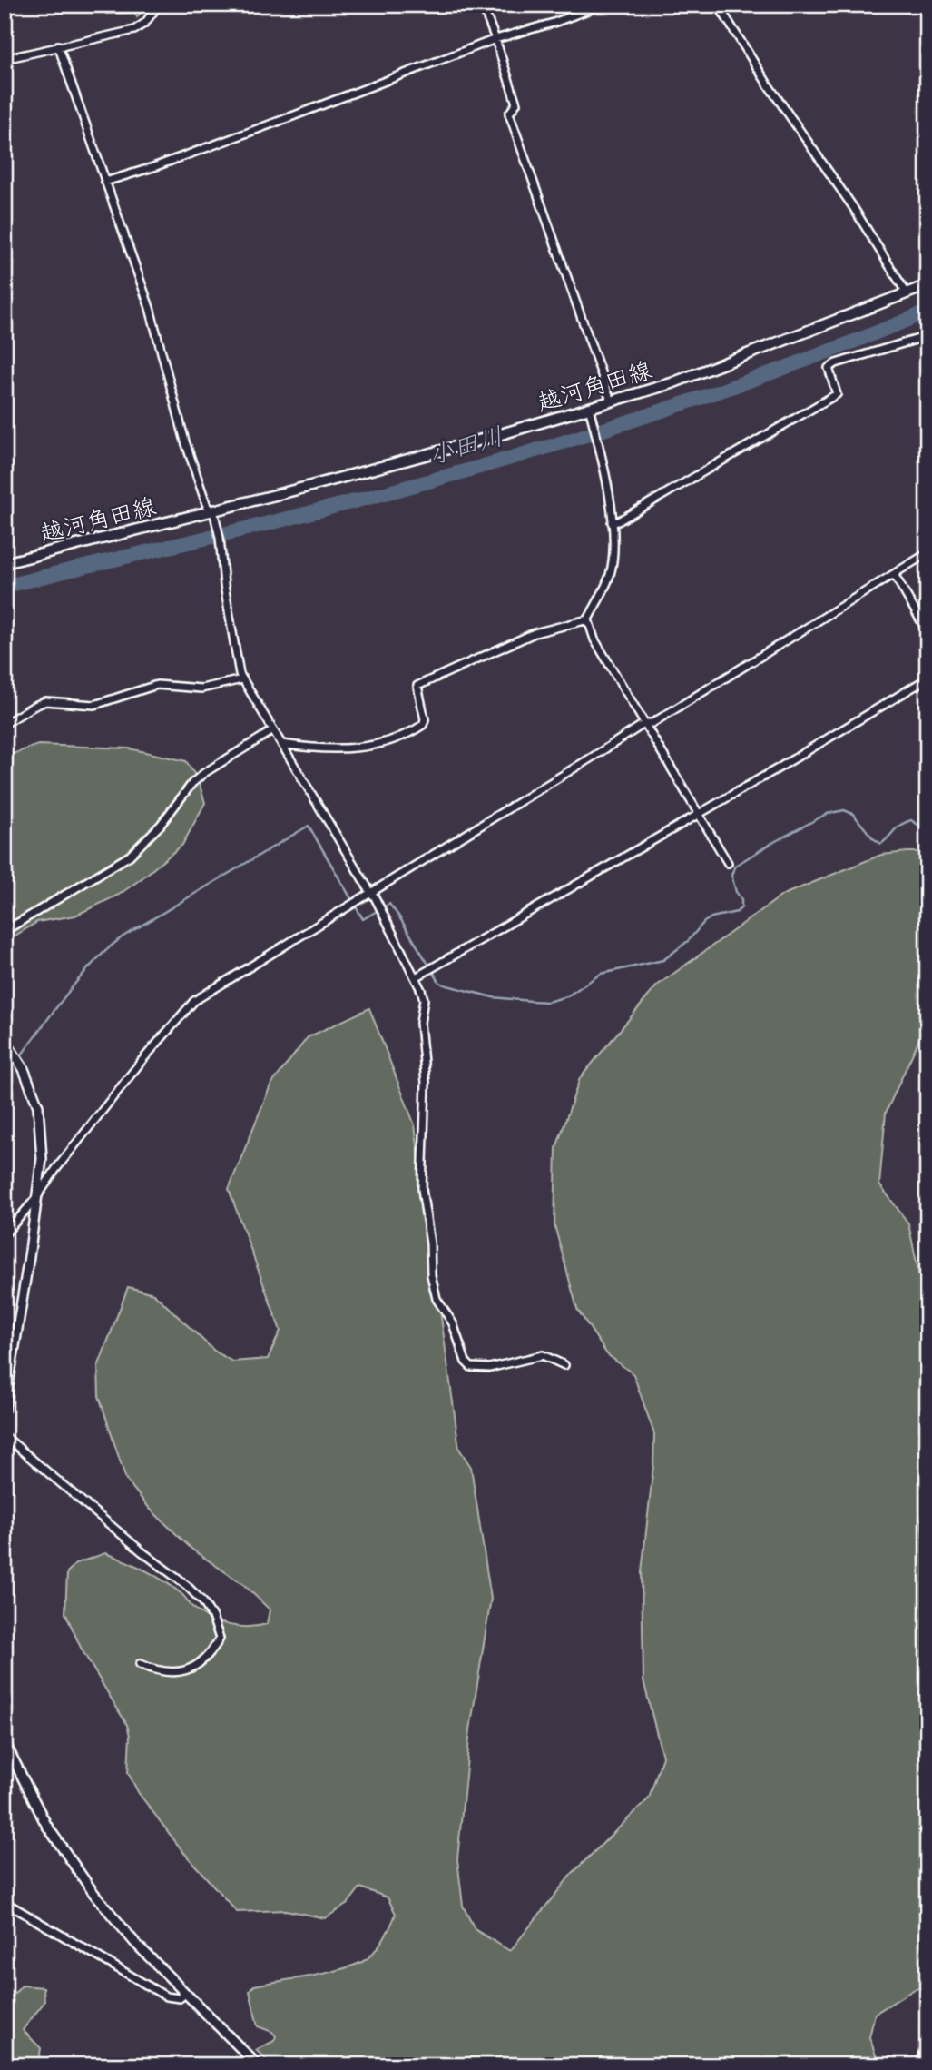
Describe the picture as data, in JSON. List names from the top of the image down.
{
  "streets": {
    "main road": ["越河角田線"]
  },
  "water": ["小田川"]
}
